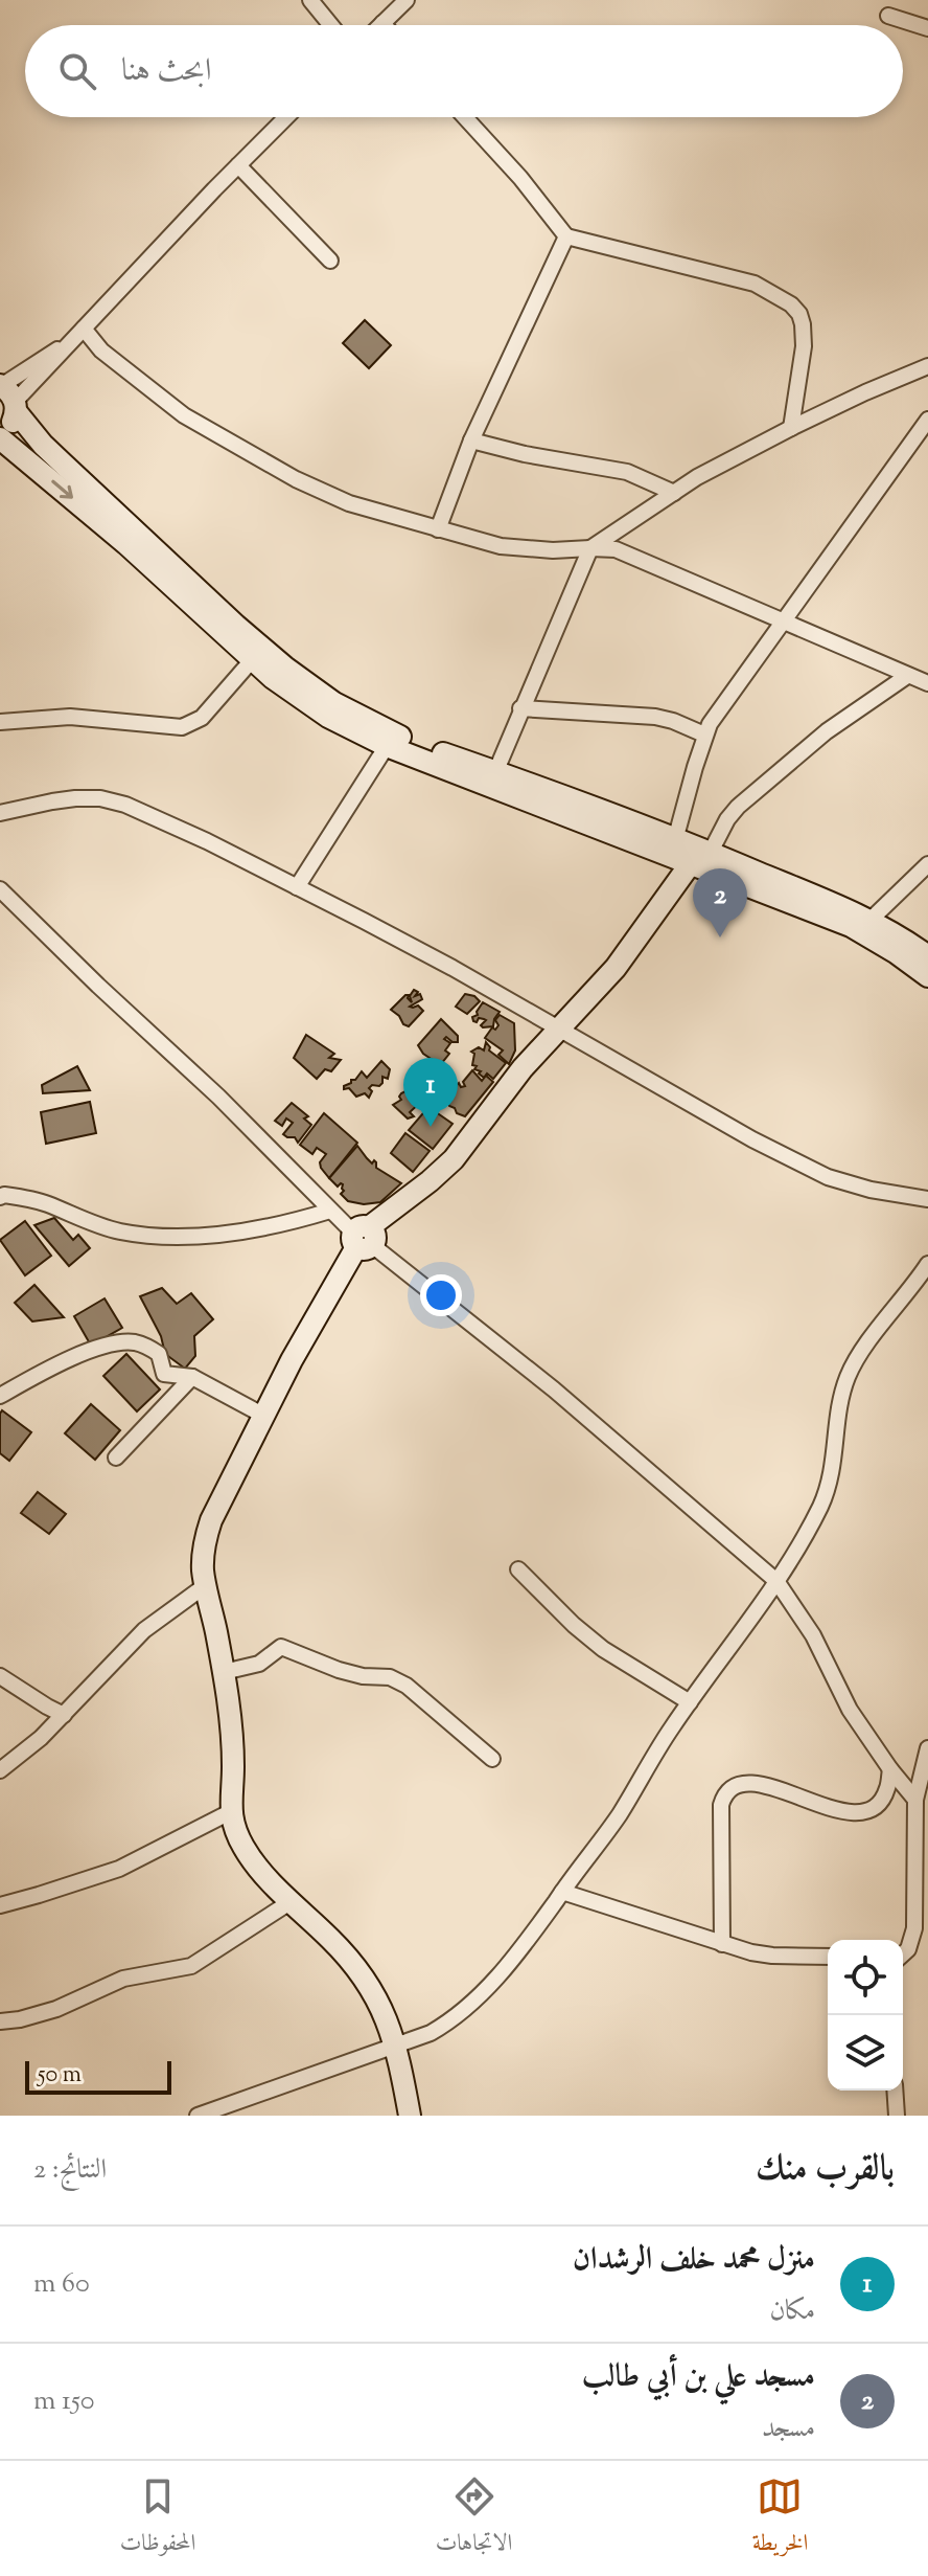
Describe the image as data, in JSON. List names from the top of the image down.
{
  "scale_bar": "50 m",
  "page": {
    "search": "ابحث هنا",
    "pins": ["2", "1"],
    "scale": "50 m",
    "heading": ["بالقرب منك", "النتائج: 2"],
    "list": [
      {
        "mark": "1",
        "name": "منزل محمد خلف الرشدان",
        "note": "مكان",
        "value": "60 m"
      },
      {
        "mark": "2",
        "name": "مسجد علي بن أبي طالب",
        "note": "مسجد",
        "value": "150 m"
      }
    ],
    "nav": ["الخريطة", "الاتجاهات", "المحفوظات"]
  }
}
